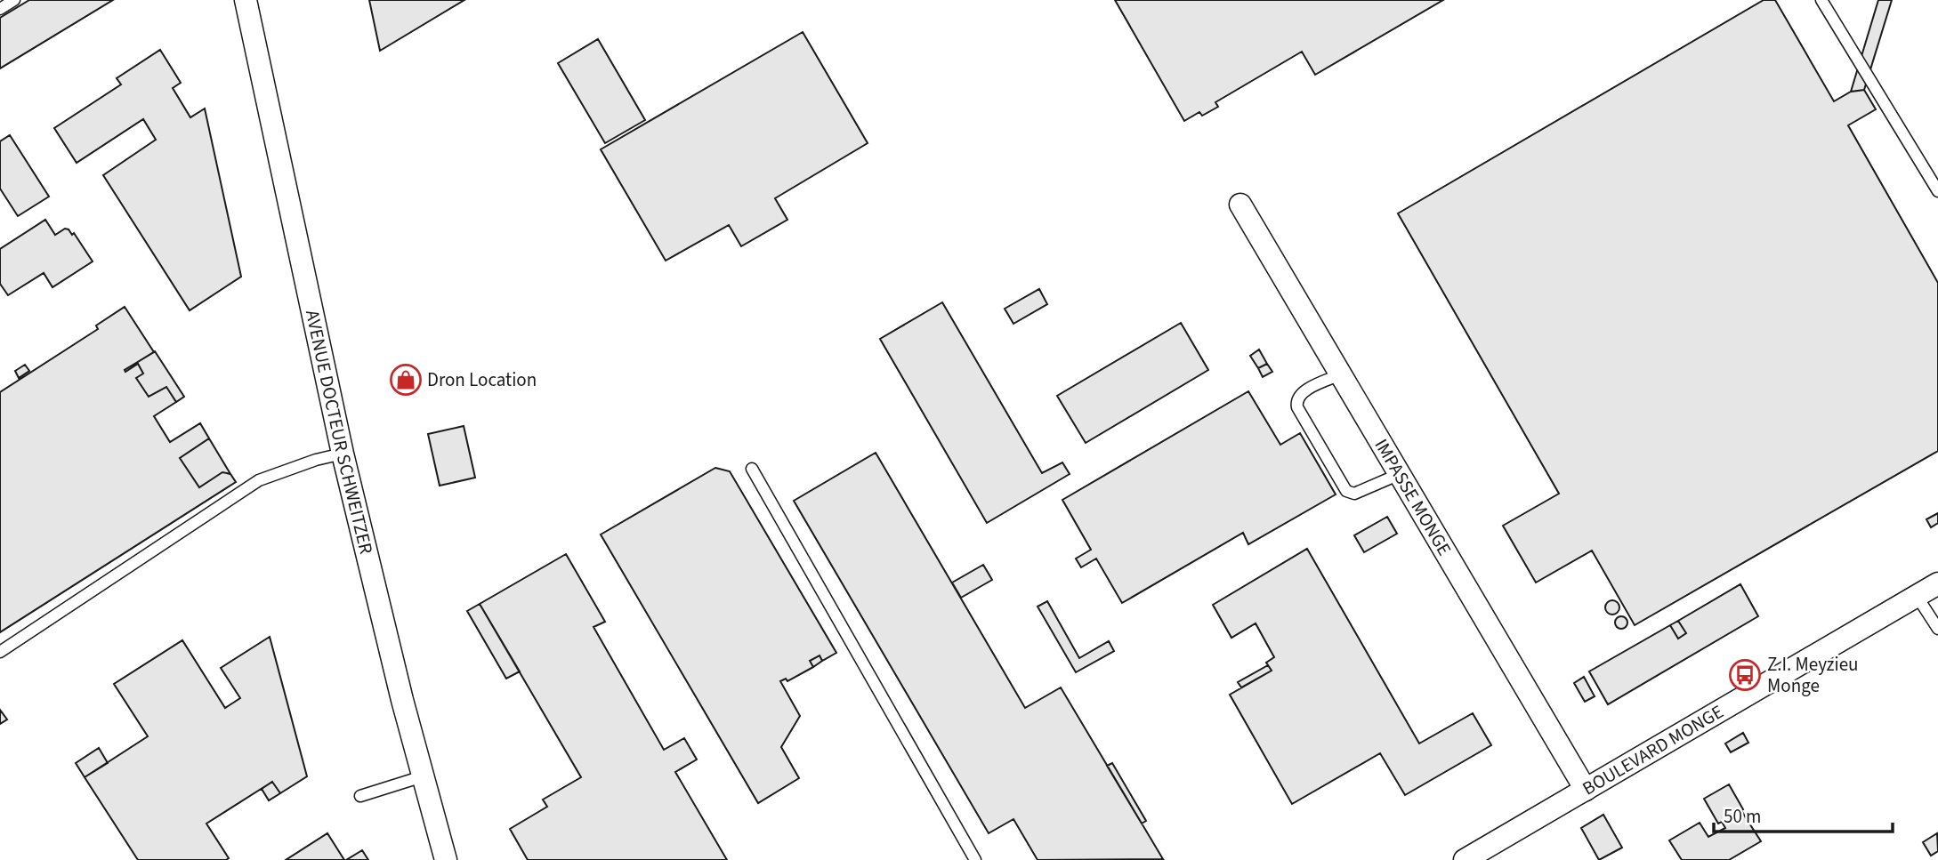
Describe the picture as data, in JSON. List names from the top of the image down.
{
  "streets": {
    "street": ["AVENUE DOCTEUR SCHWEITZER", "IMPASSE MONGE", "BOULEVARD MONGE"]
  },
  "crossings": [
    ["IMPASSE MONGE", "BOULEVARD MONGE"]
  ],
  "places": {
    "shop": ["Dron Location"],
    "bus stop": ["Z.I. Meyzieu Monge"]
  },
  "scale_bar": "50 m"
}
